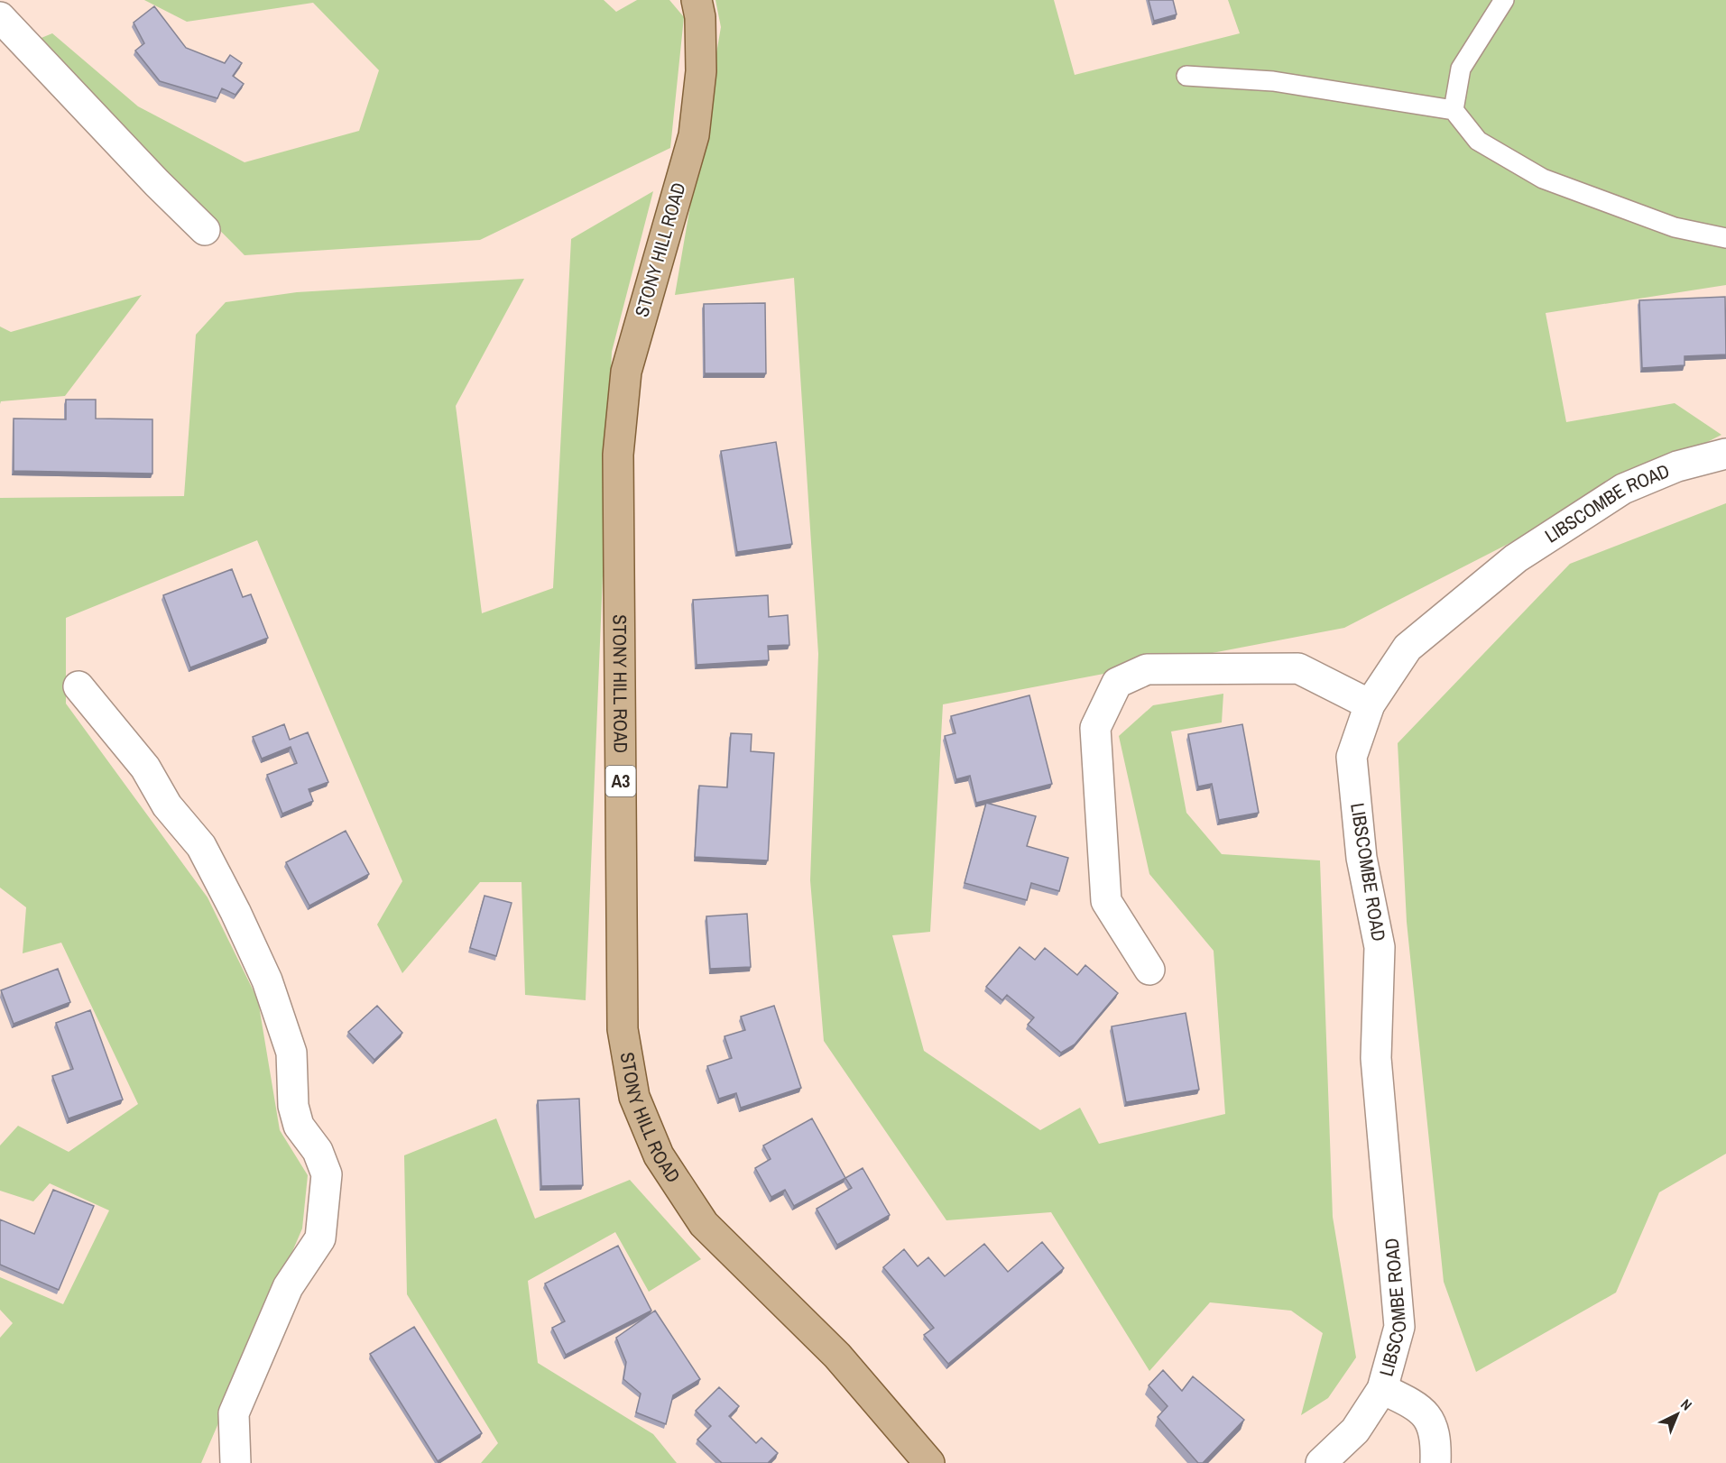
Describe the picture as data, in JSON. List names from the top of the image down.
{
  "streets": {
    "main road": ["STONY HILL ROAD", "A3"],
    "street": ["LIBSCOMBE ROAD"]
  },
  "north": "top right"
}
